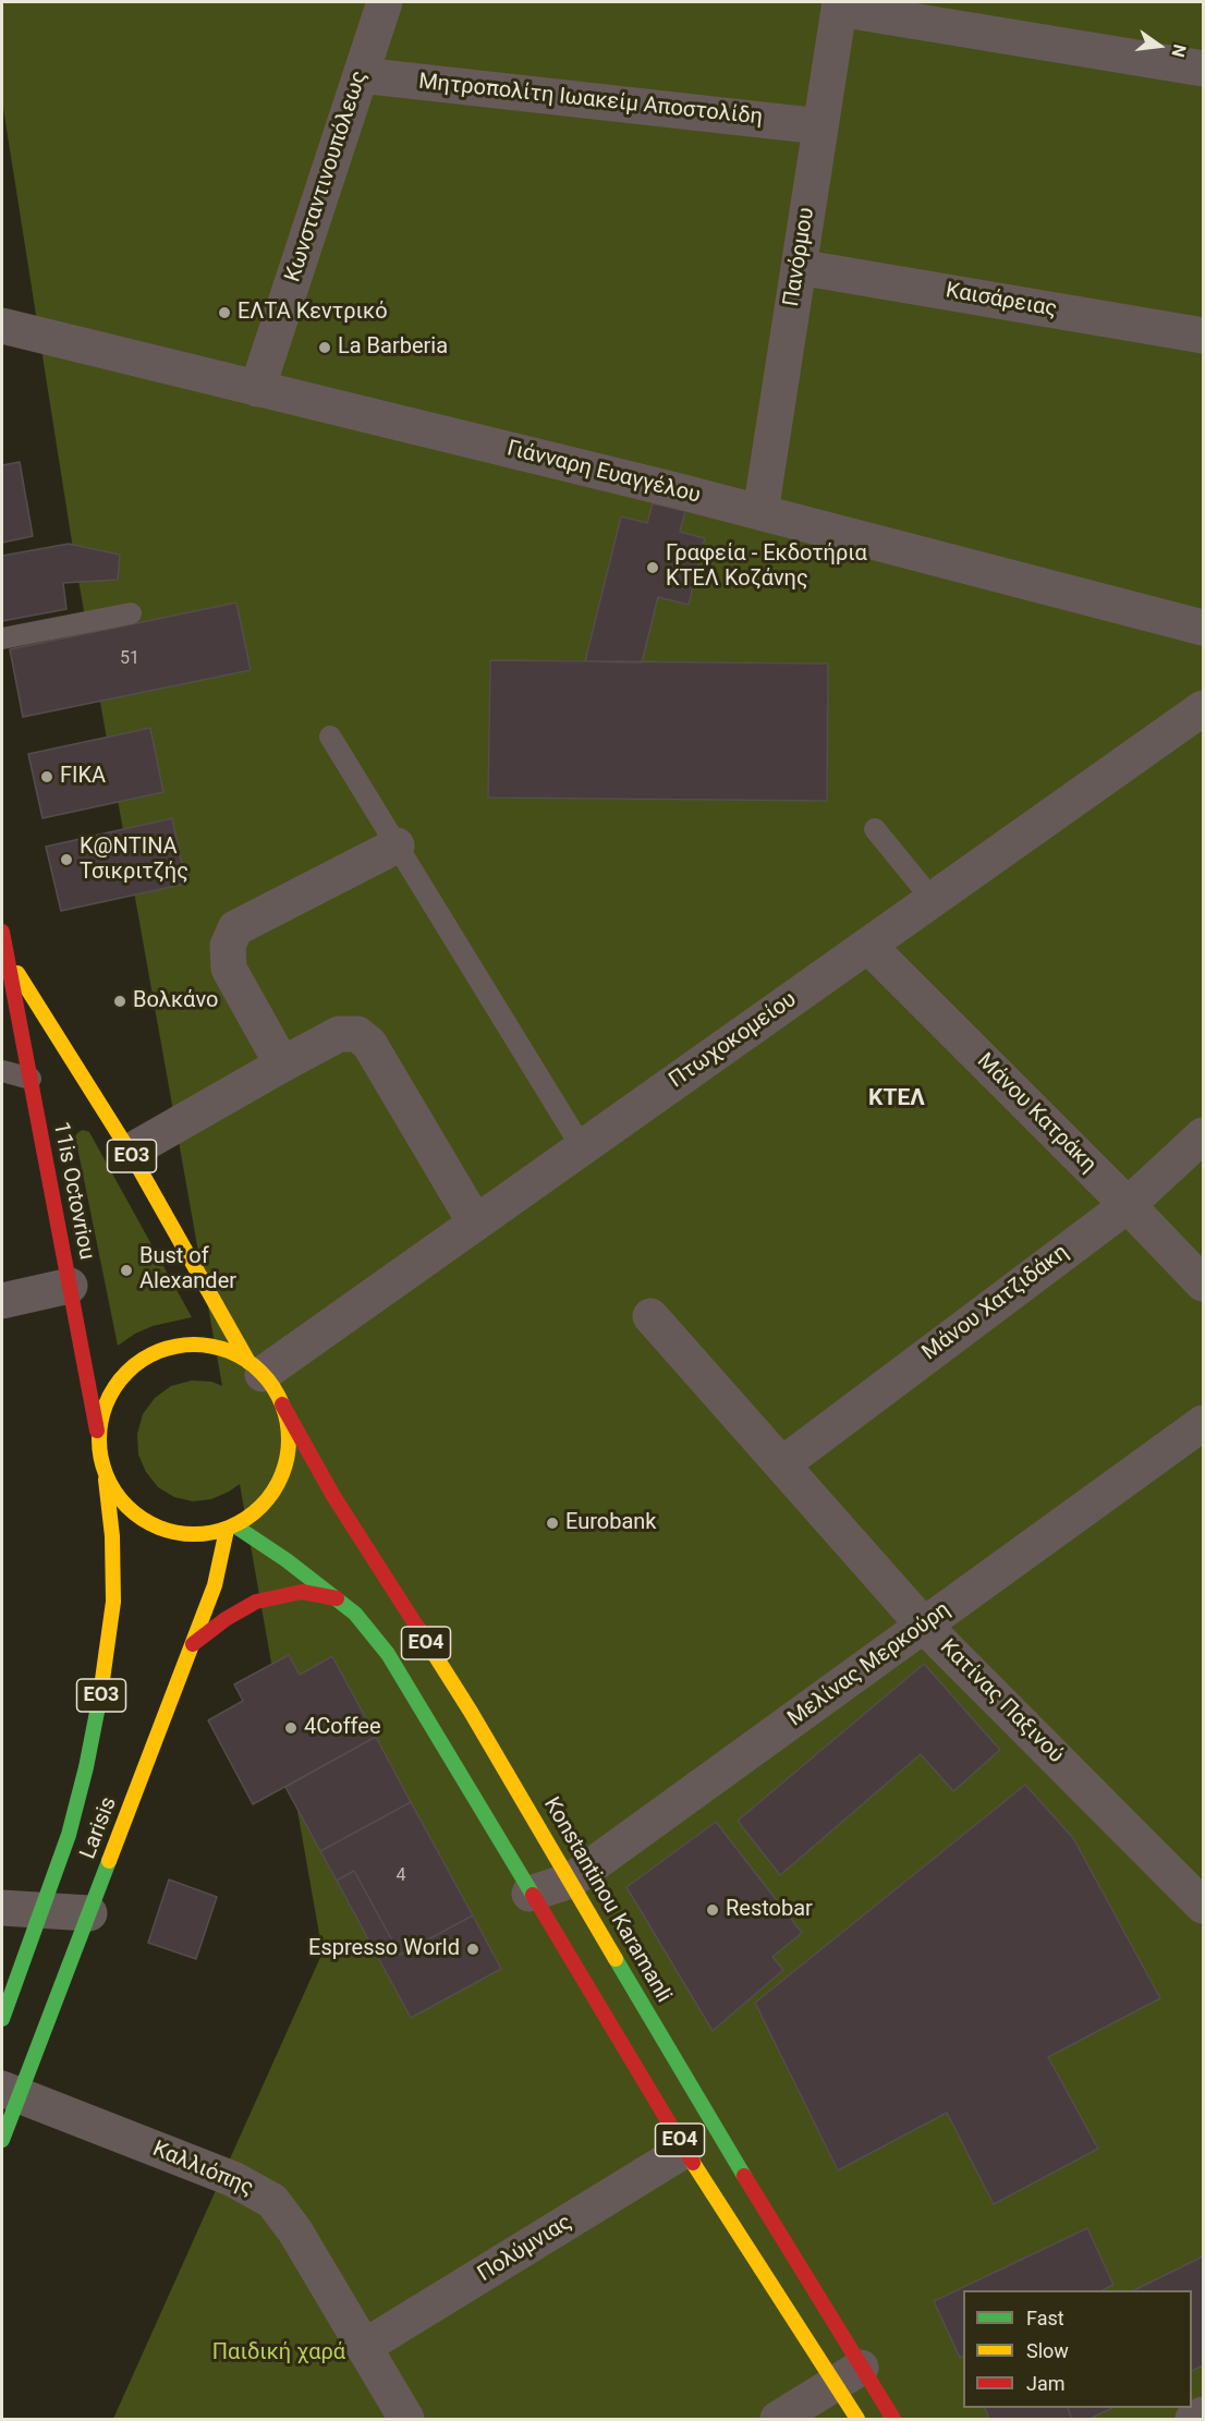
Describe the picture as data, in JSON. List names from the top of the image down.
{
  "streets": {
    "main road": [
      "ΕΟ3",
      "11is Octovriou",
      "ΕΟ4",
      "Larisis",
      "Konstantinou Karamanli"
    ],
    "street": [
      "Μητροπολίτη Ιωακείμ Αποστολίδη",
      "Κωνσταντινουπόλεως",
      "Πανόρμου",
      "Καισάρειας",
      "Γιάνναρη Ευαγγέλου",
      "Πτωχοκομείου",
      "Μάνου Κατράκη",
      "Μάνου Χατζιδάκη",
      "Μελίνας Μερκούρη",
      "Κατίνας Παξινού",
      "Καλλιόπης",
      "Πολύμνιας"
    ]
  },
  "crossings": [
    ["Μητροπολίτη Ιωακείμ Αποστολίδη", "Κωνσταντινουπόλεως"],
    ["Μητροπολίτη Ιωακείμ Αποστολίδη", "Πανόρμου"],
    ["Κωνσταντινουπόλεως", "Γιάνναρη Ευαγγέλου"],
    ["Πανόρμου", "Καισάρειας"],
    ["Πανόρμου", "Γιάνναρη Ευαγγέλου"],
    ["Πτωχοκομείου", "Μάνου Κατράκη"],
    ["Πτωχοκομείου", "ΕΟ3"],
    ["Πτωχοκομείου", "11is Octovriou"],
    ["Πτωχοκομείου", "Larisis"],
    ["Πτωχοκομείου", "Konstantinou Karamanli"],
    ["Μάνου Κατράκη", "Μάνου Χατζιδάκη"],
    ["ΕΟ3", "11is Octovriou"],
    ["ΕΟ3", "Larisis"],
    ["ΕΟ3", "Konstantinou Karamanli"],
    ["11is Octovriou", "Larisis"],
    ["11is Octovriou", "Konstantinou Karamanli"],
    ["Μάνου Χατζιδάκη", "Κατίνας Παξινού"],
    ["Μελίνας Μερκούρη", "Κατίνας Παξινού"],
    ["Μελίνας Μερκούρη", "Konstantinou Karamanli"],
    ["Larisis", "Konstantinou Karamanli"],
    ["Larisis", "Καλλιόπης"],
    ["Konstantinou Karamanli", "Πολύμνιας"],
    ["Καλλιόπης", "Πολύμνιας"]
  ],
  "districts": ["ΚΤΕΛ"],
  "parks": ["Παιδική χαρά"],
  "places": [
    "ΕΛΤΑ Κεντρικό",
    "La Barberia",
    "Γραφεία - Εκδοτήρια ΚΤΕΛ Κοζάνης",
    "FIKA",
    "Κ@ΝΤΙΝΑ Τσικριτζής",
    "Βολκάνο",
    "Bust of Alexander",
    "Eurobank",
    "4Coffee",
    "Restobar",
    "Espresso World"
  ],
  "house_numbers": ["51", "4"],
  "legend": ["Fast", "Slow", "Jam"],
  "north": "right"
}
